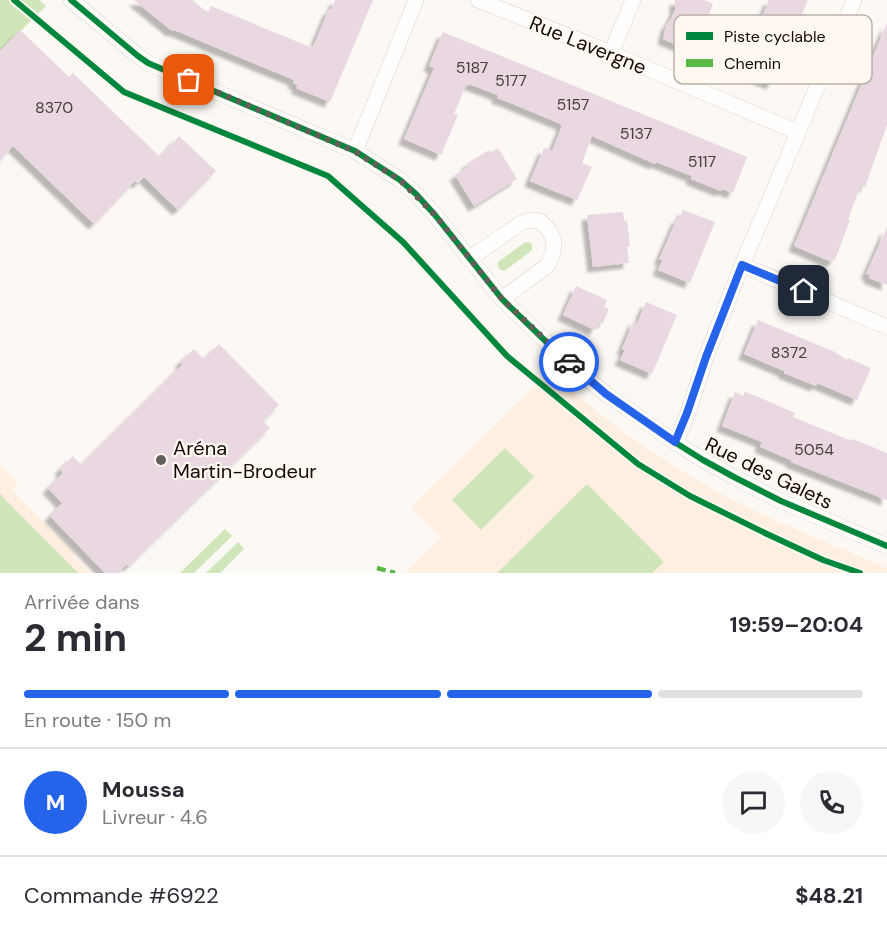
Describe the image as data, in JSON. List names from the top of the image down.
{
  "streets": {
    "street": ["Rue Lavergne", "Rue des Galets"]
  },
  "places": ["Aréna Martin-Brodeur"],
  "house_numbers": [
    "5187",
    "5177",
    "5157",
    "8370",
    "5137",
    "5117",
    "8372",
    "5054"
  ],
  "legend": ["Piste cyclable", "Chemin"],
  "page": {
    "heading": ["2 min", "Arrivée dans", "19:59–20:04"],
    "panel": [
      "Moussa",
      "Livreur · 4.6",
      "Commande #6922",
      "$48.21"
    ],
    "bar": "En route · 150 m",
    "round": "M"
  }
}
